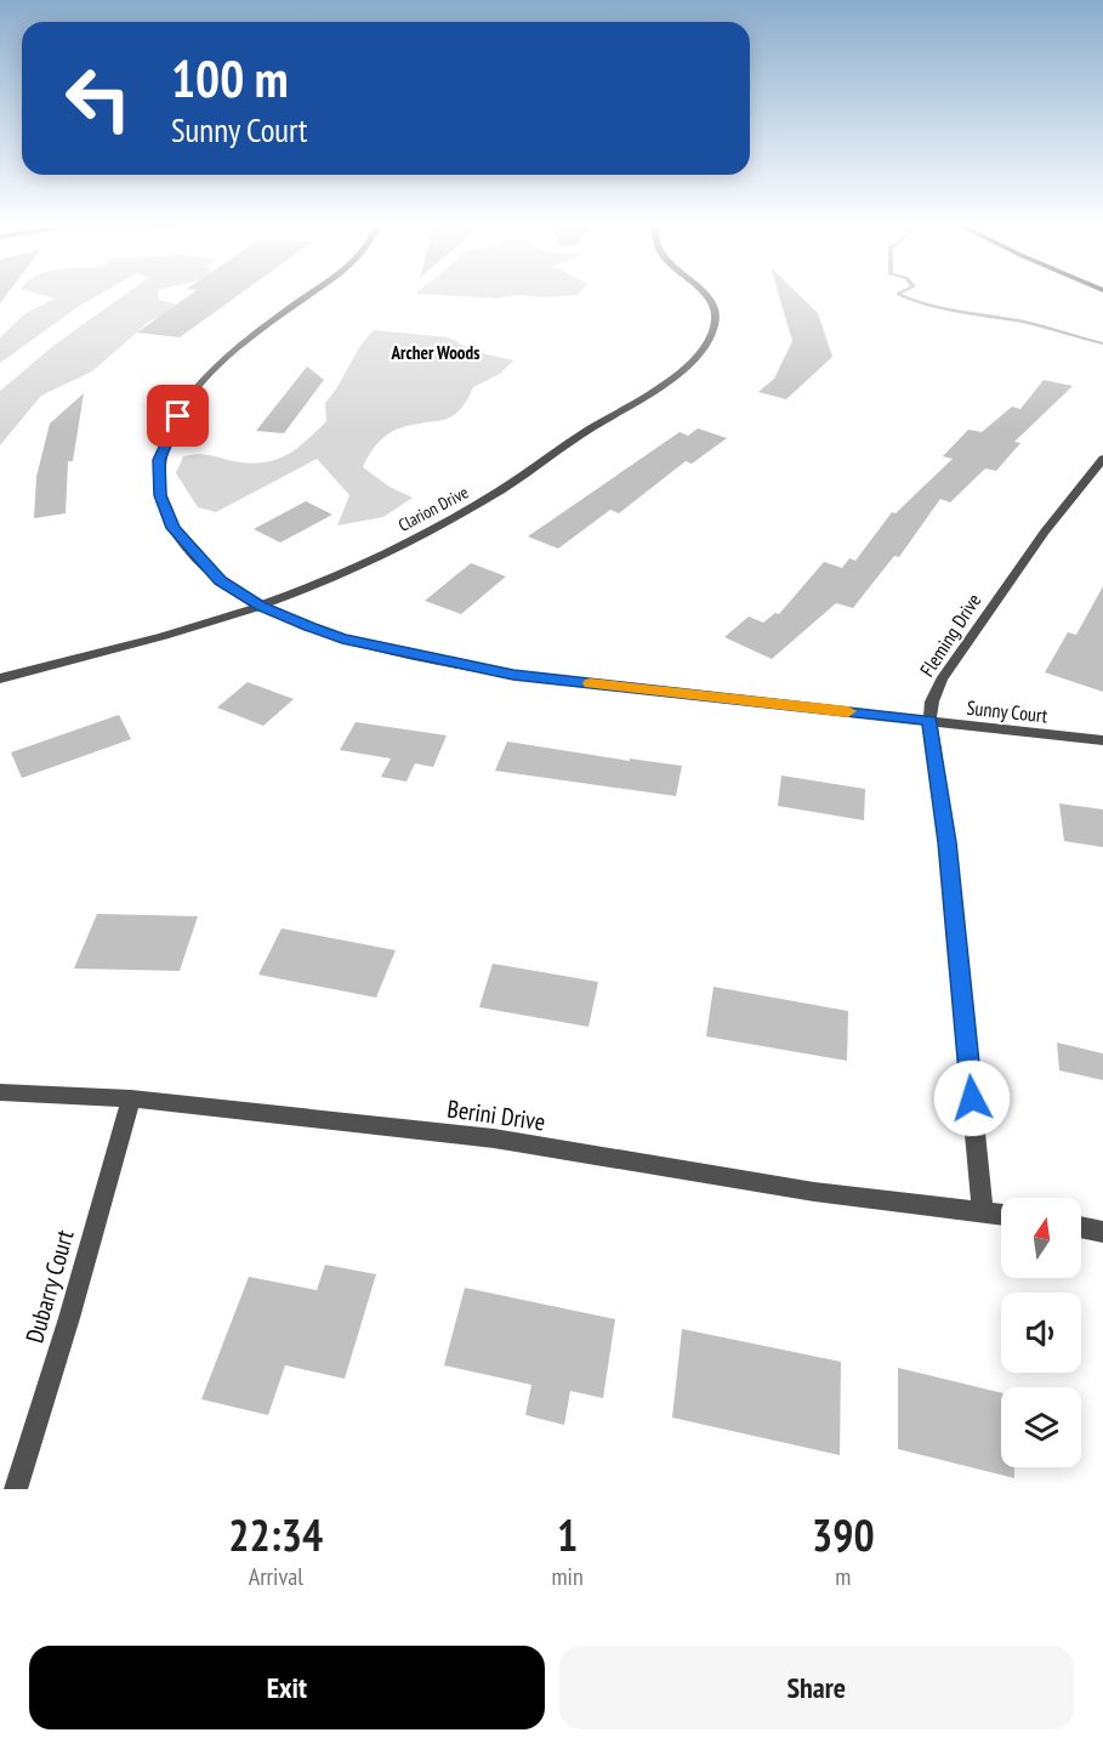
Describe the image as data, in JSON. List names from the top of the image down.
{
  "streets": {
    "street": [
      "Clarion Drive",
      "Fleming Drive",
      "Sunny Court",
      "Berini Drive",
      "Dubarry Court"
    ]
  },
  "crossings": [
    ["Clarion Drive", "Sunny Court"],
    ["Fleming Drive", "Sunny Court"],
    ["Fleming Drive", "Berini Drive"],
    ["Berini Drive", "Dubarry Court"]
  ],
  "districts": ["Archer Woods"],
  "north": "top",
  "page": {
    "turn": ["100 m", "Sunny Court"],
    "eta": [
      "22:34",
      "Arrival",
      "1",
      "min",
      "390",
      "m"
    ],
    "buttons": ["Exit", "Share"]
  }
}
